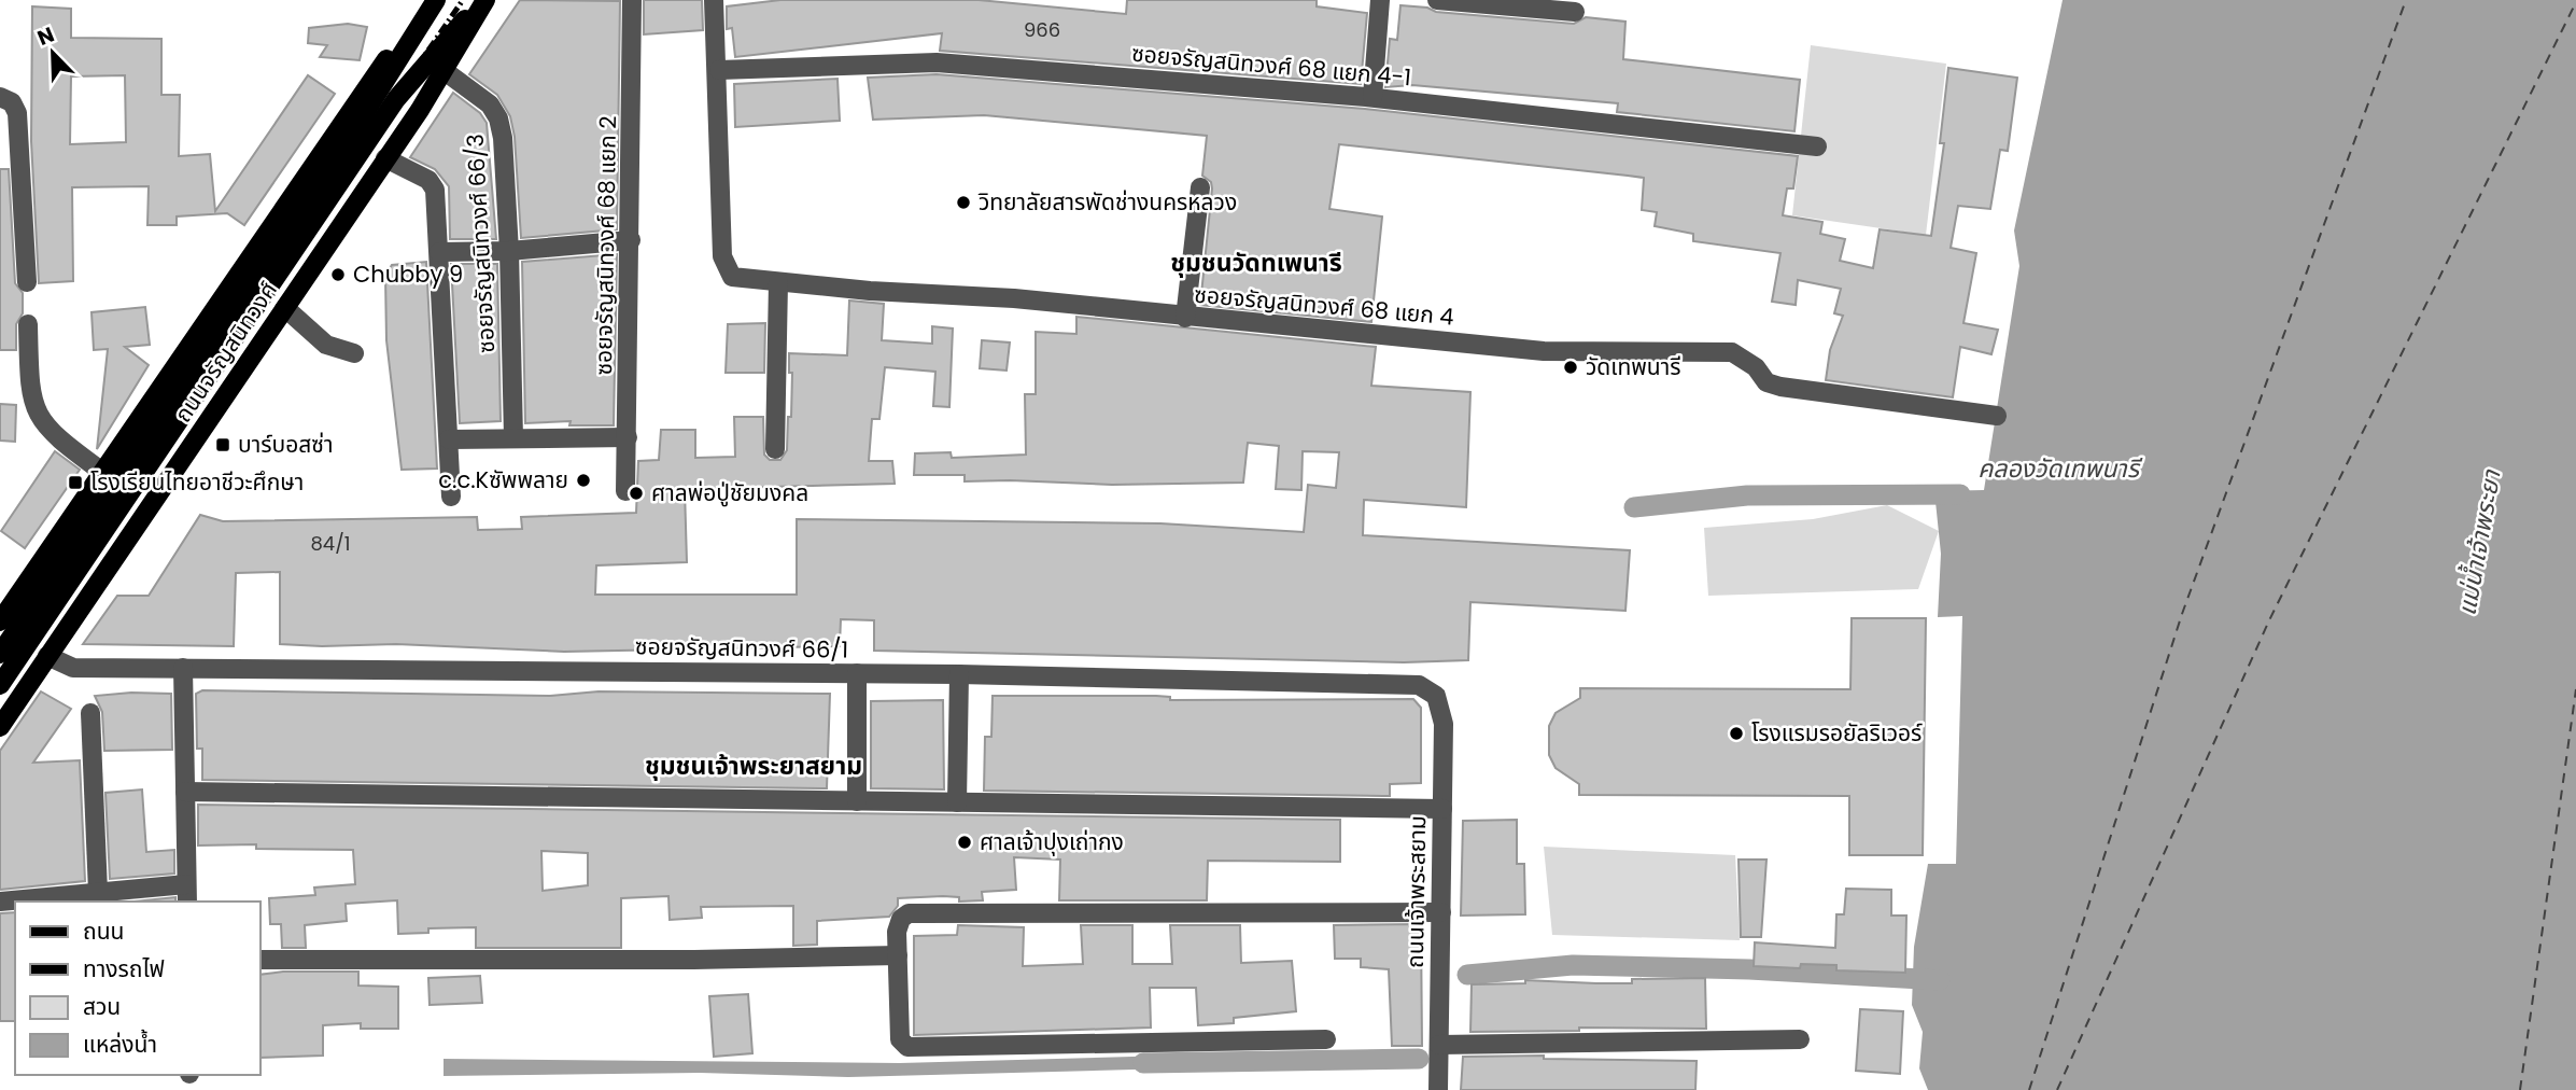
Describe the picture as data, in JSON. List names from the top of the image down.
{
  "streets": {
    "main road": ["ถนนจรัญสนิทวงศ์"],
    "street": [
      "ซอยจรัญสนิทวงศ์ 68 แยก 4-1",
      "ซอยจรัญสนิทวงศ์ 66/3",
      "ซอยจรัญสนิทวงศ์ 68 แยก 2",
      "ซอยจรัญสนิทวงศ์ 68 แยก 4",
      "ซอยจรัญสนิทวงศ์ 66/1",
      "ถนนเจ้าพระสยาม"
    ]
  },
  "crossings": [
    ["ซอยจรัญสนิทวงศ์ 68 แยก 4-1", "ซอยจรัญสนิทวงศ์ 68 แยก 4"],
    ["ซอยจรัญสนิทวงศ์ 66/3", "ถนนจรัญสนิทวงศ์"],
    ["ถนนจรัญสนิทวงศ์", "ซอยจรัญสนิทวงศ์ 66/1"],
    ["ซอยจรัญสนิทวงศ์ 66/1", "ถนนเจ้าพระสยาม"]
  ],
  "districts": ["ชุมชนวัดทเพนารี", "ชุมชนเจ้าพระยาสยาม"],
  "water": ["คลองวัดเทพนารี", "แม่น้ำเจ้าพระยา"],
  "places": {
    "other": [
      "วิทยาลัยสารพัดช่างนครหลวง",
      "Chubby 9",
      "วัดเทพนารี",
      "c.c.Kซัพพลาย",
      "ศาลพ่อปู่ชัยมงคล",
      "โรงแรมรอยัลริเวอร์",
      "ศาลเจ้าปุงเถ่ากง"
    ],
    "transit": ["บาร์บอสซ่า", "โรงเรียนไทยอาชีวะศึกษา"]
  },
  "house_numbers": ["966", "84/1"],
  "legend": [
    "ถนน",
    "ทางรถไฟ",
    "สวน",
    "แหล่งน้ำ"
  ],
  "north": "top left"
}
